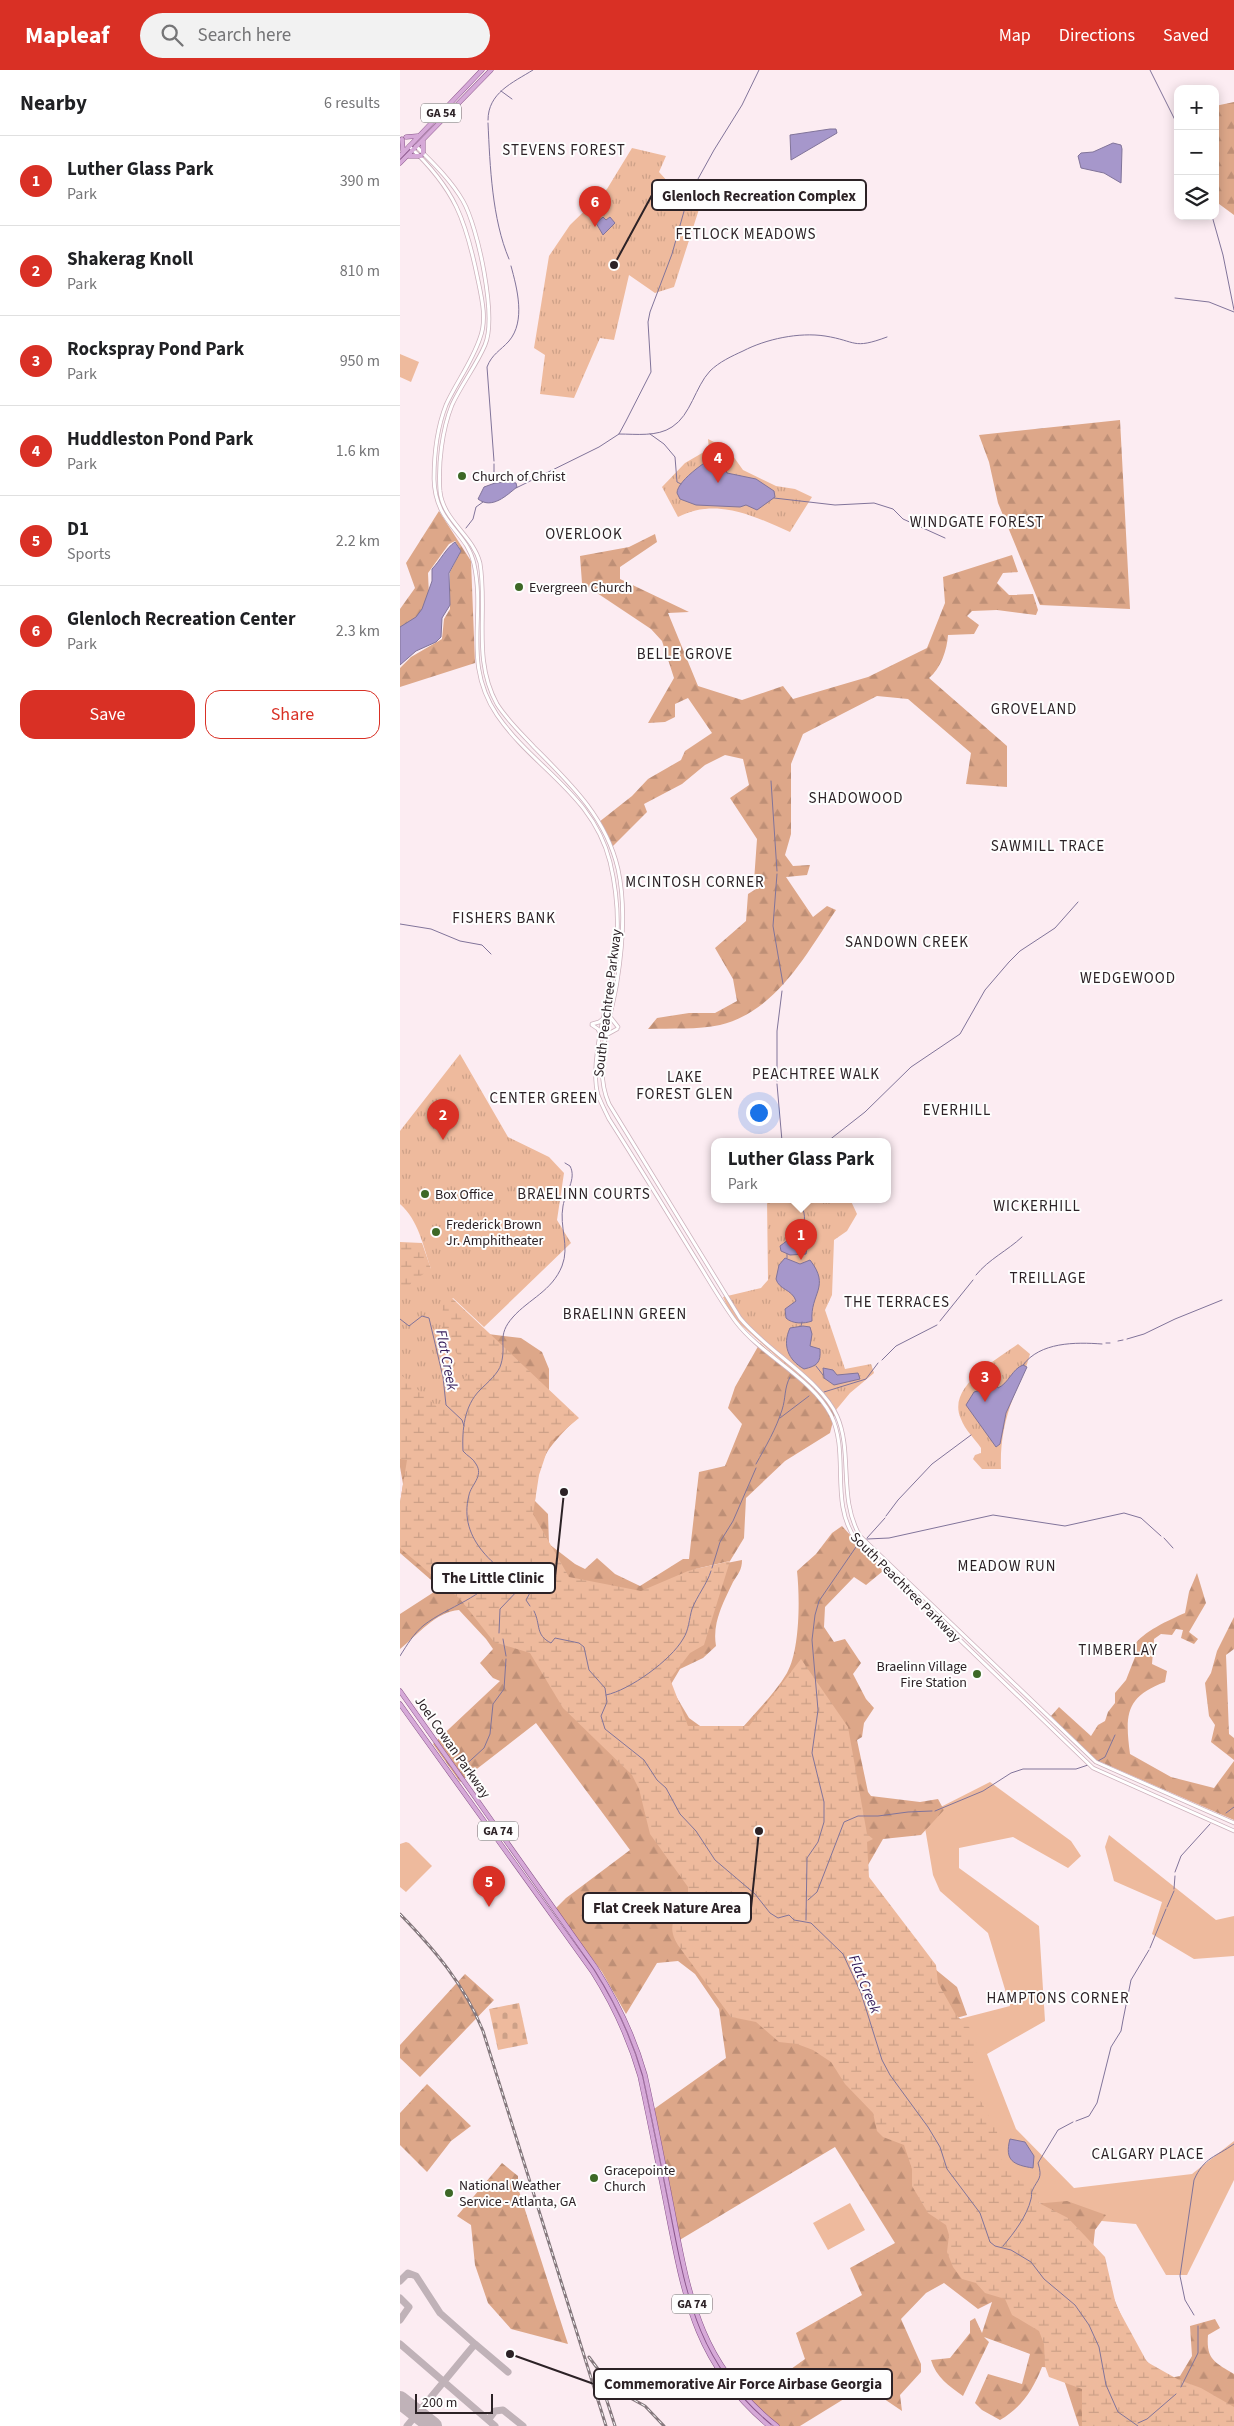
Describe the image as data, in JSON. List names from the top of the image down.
{
  "streets": {
    "main road": [
      "GA 54",
      "South Peachtree Parkway",
      "Joel Cowan Parkway",
      "GA 74"
    ]
  },
  "districts": [
    "STEVENS FOREST",
    "FETLOCK MEADOWS",
    "WINDGATE FOREST",
    "OVERLOOK",
    "BELLE GROVE",
    "GROVELAND",
    "SHADOWOOD",
    "SAWMILL TRACE",
    "MCINTOSH CORNER",
    "FISHERS BANK",
    "SANDOWN CREEK",
    "WEDGEWOOD",
    "PEACHTREE WALK",
    "LAKE FOREST GLEN",
    "CENTER GREEN",
    "EVERHILL",
    "BRAELINN COURTS",
    "WICKERHILL",
    "TREILLAGE",
    "THE TERRACES",
    "BRAELINN GREEN",
    "MEADOW RUN",
    "TIMBERLAY",
    "HAMPTONS CORNER",
    "CALGARY PLACE"
  ],
  "water": ["Flat Creek"],
  "places": [
    "Glenloch Recreation Complex",
    "Church of Christ",
    "Evergreen Church",
    "Box Office",
    "Frederick Brown Jr. Amphitheater",
    "The Little Clinic",
    "Braelinn Village Fire Station",
    "Flat Creek Nature Area",
    "Gracepointe Church",
    "National Weather Service - Atlanta, GA",
    "Commemorative Air Force Airbase Georgia"
  ],
  "scale_bar": "200 m",
  "page": {
    "header": "Mapleaf",
    "search": "Search here",
    "nav": ["Map", "Directions", "Saved"],
    "heading": ["Nearby", "6 results"],
    "map_buttons": ["+", "−"],
    "list": [
      {
        "mark": "1",
        "name": "Luther Glass Park",
        "note": "Park",
        "value": "390 m"
      },
      {
        "mark": "2",
        "name": "Shakerag Knoll",
        "note": "Park",
        "value": "810 m"
      },
      {
        "mark": "3",
        "name": "Rockspray Pond Park",
        "note": "Park",
        "value": "950 m"
      },
      {
        "mark": "4",
        "name": "Huddleston Pond Park",
        "note": "Park",
        "value": "1.6 km"
      },
      {
        "mark": "5",
        "name": "D1",
        "note": "Sports",
        "value": "2.2 km"
      },
      {
        "mark": "6",
        "name": "Glenloch Recreation Center",
        "note": "Park",
        "value": "2.3 km"
      }
    ],
    "pins": [
      "6",
      "4",
      "2",
      "1",
      "3",
      "5"
    ],
    "buttons": ["Save", "Share"],
    "popup": ["Luther Glass Park", "Park"],
    "scale": "200 m"
  }
}
